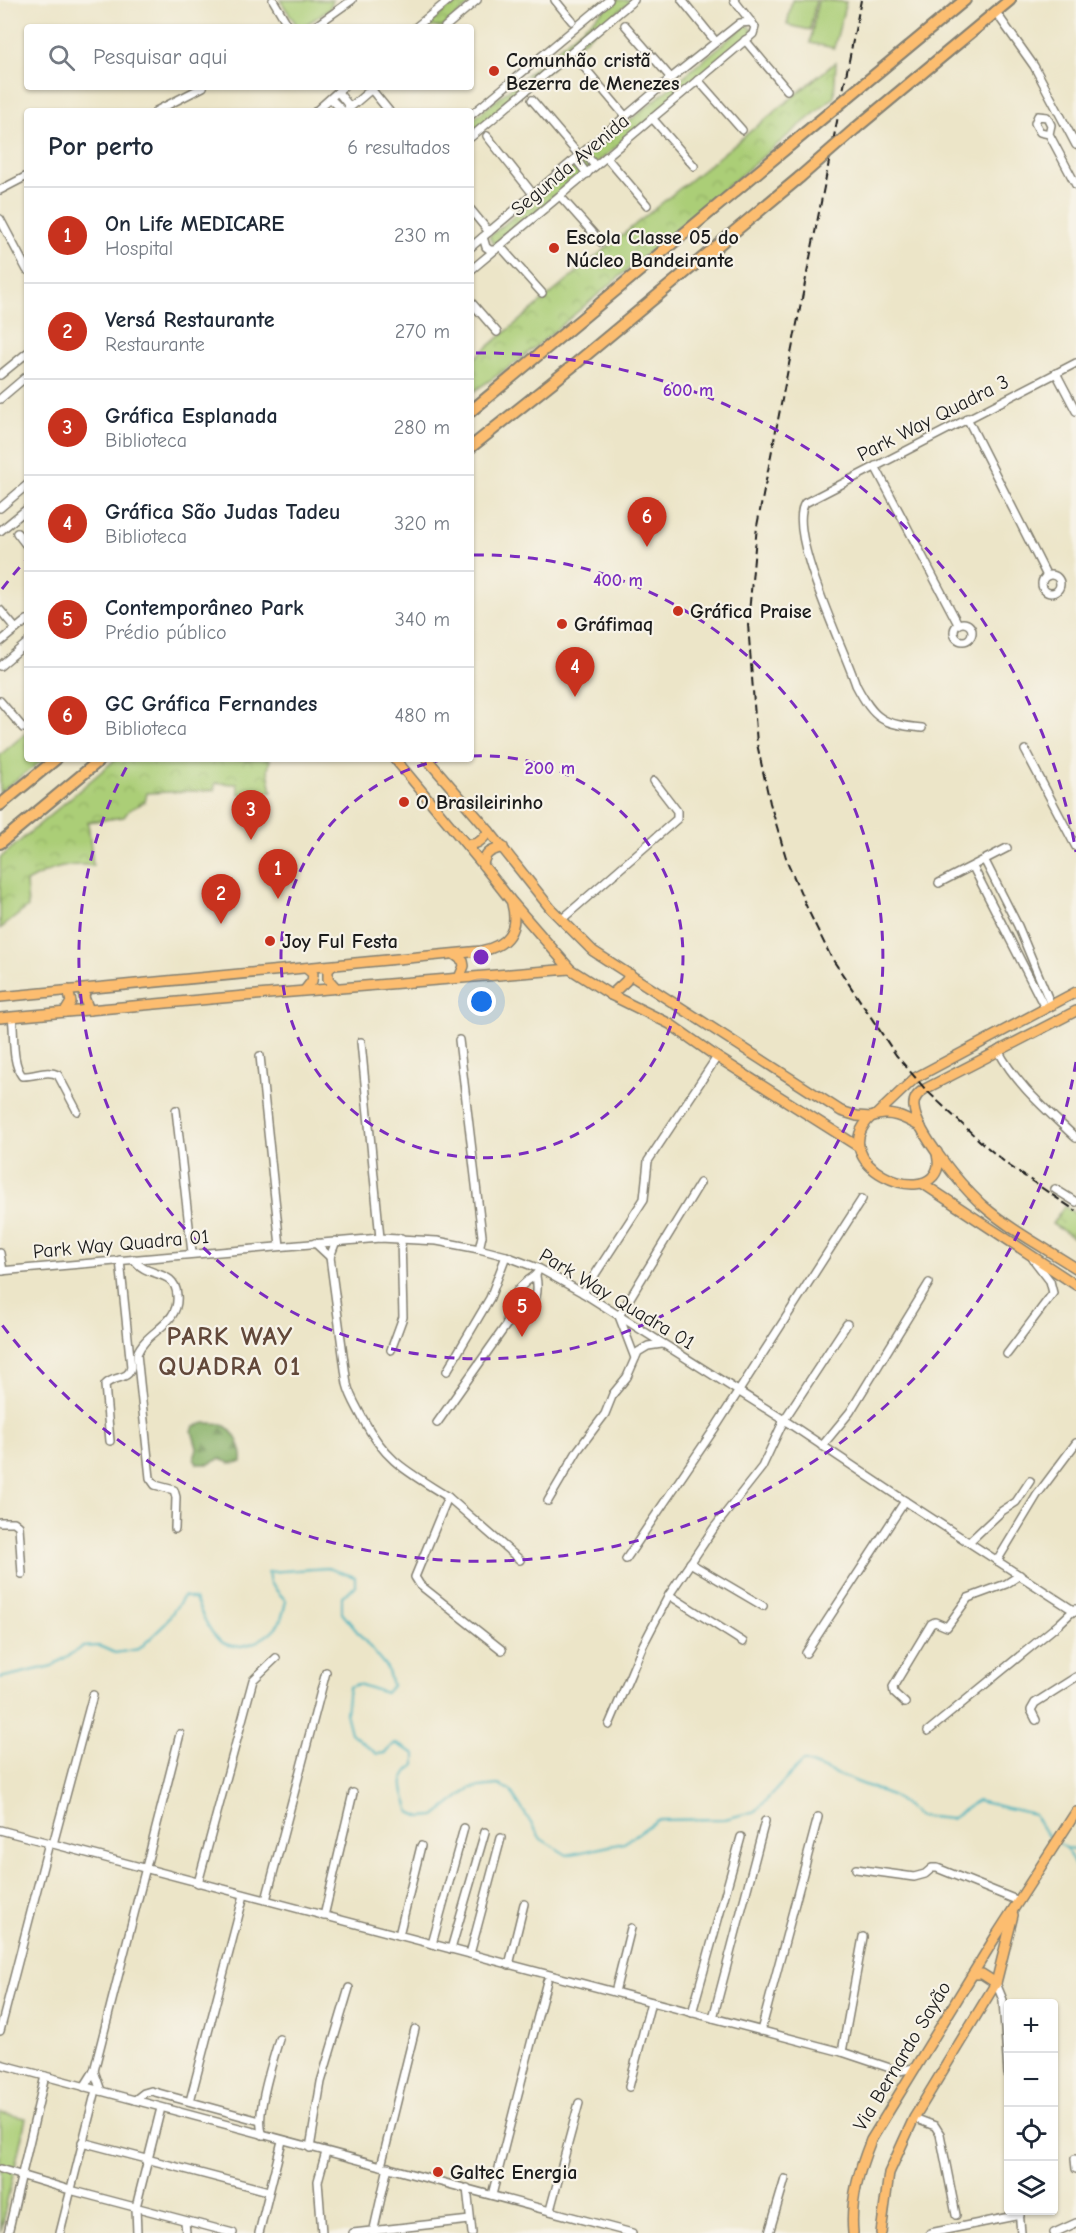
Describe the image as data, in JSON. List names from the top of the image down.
{
  "streets": {
    "main road": ["Via Bernardo Sayão"],
    "street": ["Segunda Avenida", "Park Way Quadra 3", "Park Way Quadra 01"]
  },
  "districts": ["PARK WAY QUADRA 01"],
  "places": [
    "Comunhão cristã Bezerra de Menezes",
    "Escola Classe 05 do Núcleo Bandeirante",
    "Gráfica Praise",
    "Gráfimaq",
    "O Brasileirinho",
    "Joy Ful Festa",
    "Galtec Energia"
  ],
  "page": {
    "search": "Pesquisar aqui",
    "heading": ["Por perto", "6 resultados"],
    "list": [
      {
        "mark": "1",
        "name": "On Life MEDICARE",
        "note": "Hospital",
        "value": "230 m"
      },
      {
        "mark": "2",
        "name": "Versá Restaurante",
        "note": "Restaurante",
        "value": "270 m"
      },
      {
        "mark": "3",
        "name": "Gráfica Esplanada",
        "note": "Biblioteca",
        "value": "280 m"
      },
      {
        "mark": "4",
        "name": "Gráfica São Judas Tadeu",
        "note": "Biblioteca",
        "value": "320 m"
      },
      {
        "mark": "5",
        "name": "Contemporâneo Park",
        "note": "Prédio público",
        "value": "340 m"
      },
      {
        "mark": "6",
        "name": "GC Gráfica Fernandes",
        "note": "Biblioteca",
        "value": "480 m"
      }
    ],
    "pins": [
      "6",
      "4",
      "3",
      "1",
      "2",
      "5"
    ],
    "map_buttons": ["+", "−"]
  },
  "rings": ["600 m", "400 m", "200 m"]
}
